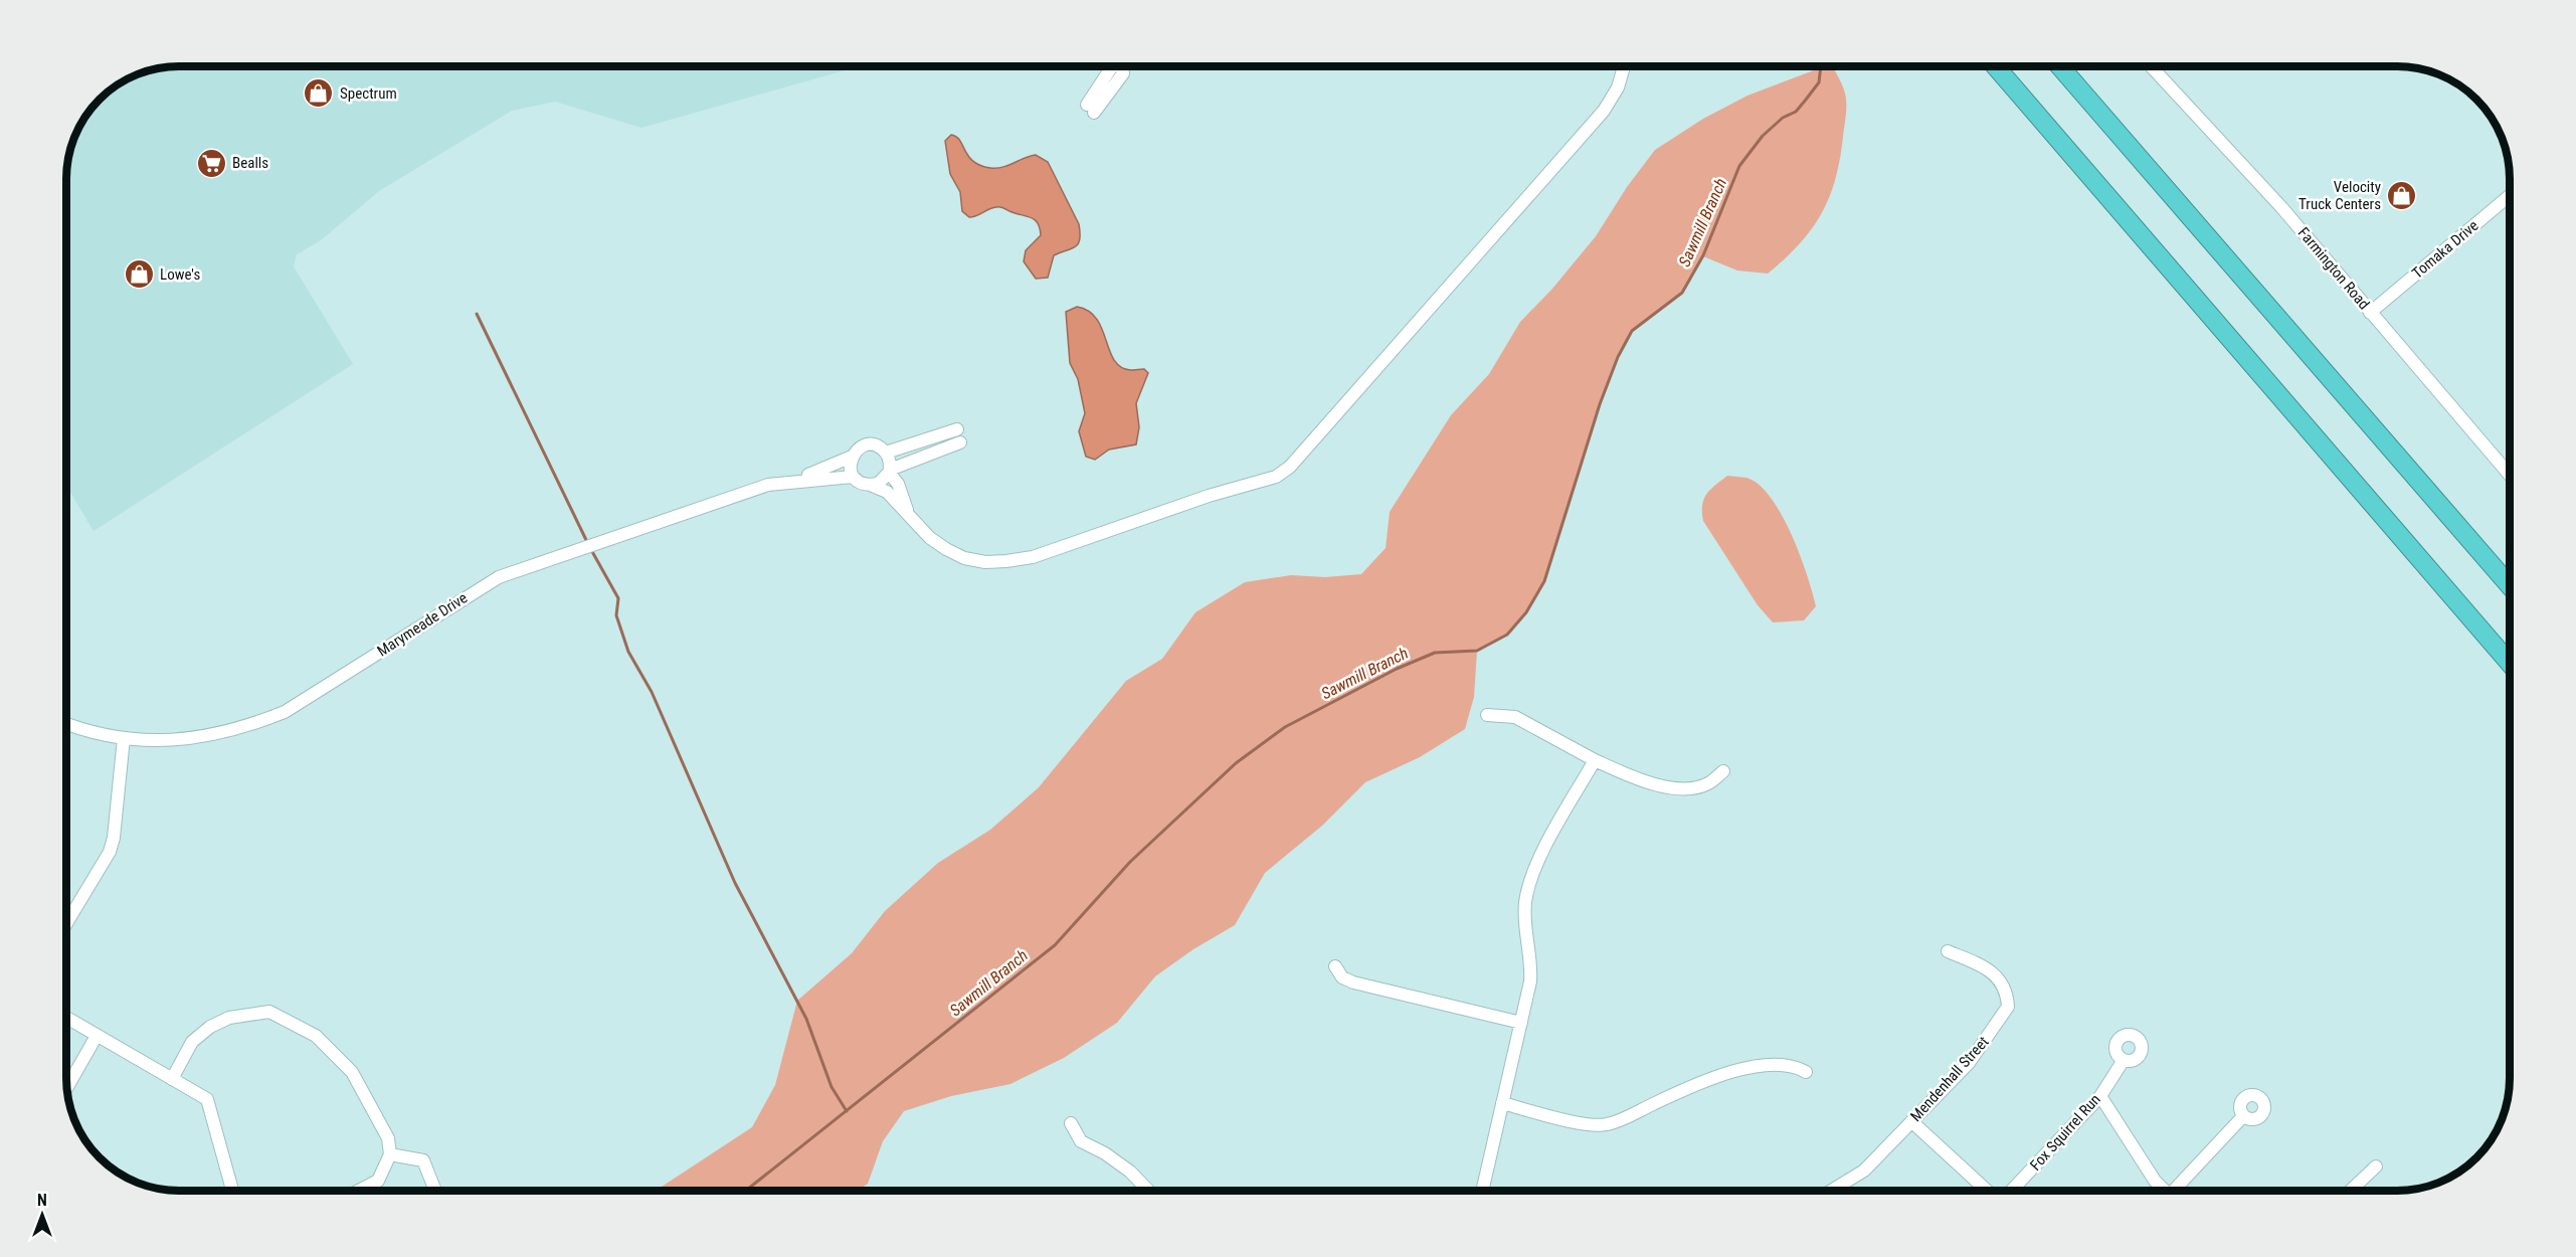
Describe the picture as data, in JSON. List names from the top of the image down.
{
  "streets": {
    "street": [
      "Tomaka Drive",
      "Farmington Road",
      "Marymeade Drive",
      "Mendenhall Street",
      "Fox Squirrel Run"
    ]
  },
  "crossings": [
    ["Tomaka Drive", "Farmington Road"]
  ],
  "water": ["Sawmill Branch"],
  "places": {
    "shop": ["Spectrum", "Velocity Truck Centers", "Lowe's"],
    "supermarket": ["Bealls"]
  },
  "north": "top"
}
